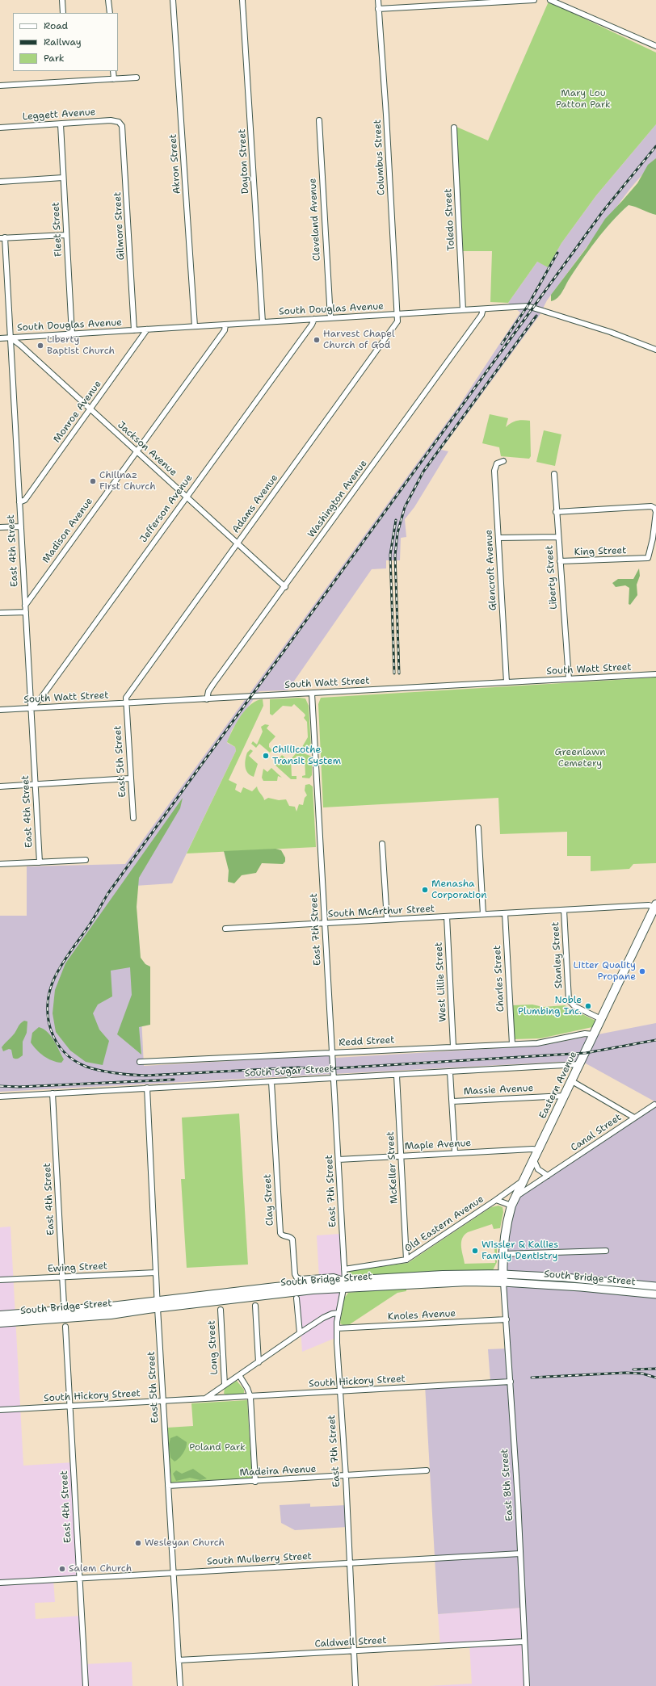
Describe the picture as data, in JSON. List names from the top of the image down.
{
  "streets": {
    "main road": ["Eastern Avenue", "South Bridge Street"],
    "street": [
      "Leggett Avenue",
      "Columbus Street",
      "Dayton Street",
      "Akron Street",
      "Cleveland Avenue",
      "Toledo Street",
      "Gilmore Street",
      "Fleet Street",
      "South Douglas Avenue",
      "Monroe Avenue",
      "Jackson Avenue",
      "Washington Avenue",
      "Adams Avenue",
      "Jefferson Avenue",
      "Madison Avenue",
      "East 4th Street",
      "King Street",
      "Glencroft Avenue",
      "Liberty Street",
      "South Watt Street",
      "East 5th Street",
      "South McArthur Street",
      "East 7th Street",
      "Stanley Street",
      "Charles Street",
      "West Lillie Street",
      "Redd Street",
      "South Sugar Street",
      "Massie Avenue",
      "Canal Street",
      "Maple Avenue",
      "McKeller Street",
      "Clay Street",
      "Old Eastern Avenue",
      "Ewing Street",
      "Knoles Avenue",
      "Long Street",
      "South Hickory Street",
      "Madeira Avenue",
      "East 8th Street",
      "South Mulberry Street",
      "Caldwell Street"
    ]
  },
  "crossings": [
    ["Leggett Avenue", "Gilmore Street"],
    ["Leggett Avenue", "Fleet Street"],
    ["Columbus Street", "South Douglas Avenue"],
    ["Columbus Street", "Adams Avenue"],
    ["Dayton Street", "South Douglas Avenue"],
    ["Akron Street", "South Douglas Avenue"],
    ["Cleveland Avenue", "South Douglas Avenue"],
    ["Toledo Street", "South Douglas Avenue"],
    ["Gilmore Street", "South Douglas Avenue"],
    ["Fleet Street", "South Douglas Avenue"],
    ["South Douglas Avenue", "Monroe Avenue"],
    ["South Douglas Avenue", "Jackson Avenue"],
    ["South Douglas Avenue", "Washington Avenue"],
    ["South Douglas Avenue", "Adams Avenue"],
    ["South Douglas Avenue", "Jefferson Avenue"],
    ["South Douglas Avenue", "Madison Avenue"],
    ["South Douglas Avenue", "East 4th Street"],
    ["Monroe Avenue", "Jackson Avenue"],
    ["Monroe Avenue", "East 4th Street"],
    ["Jackson Avenue", "Washington Avenue"],
    ["Jackson Avenue", "Adams Avenue"],
    ["Jackson Avenue", "Jefferson Avenue"],
    ["Jackson Avenue", "Madison Avenue"],
    ["Jackson Avenue", "East 4th Street"],
    ["Washington Avenue", "South Watt Street"],
    ["Adams Avenue", "South Watt Street"],
    ["Adams Avenue", "East 5th Street"],
    ["Jefferson Avenue", "East 4th Street"],
    ["Jefferson Avenue", "South Watt Street"],
    ["Madison Avenue", "East 4th Street"],
    ["East 4th Street", "South Watt Street"],
    ["East 4th Street", "South Sugar Street"],
    ["East 4th Street", "Ewing Street"],
    ["East 4th Street", "South Hickory Street"],
    ["East 4th Street", "South Mulberry Street"],
    ["King Street", "Liberty Street"],
    ["Glencroft Avenue", "South Watt Street"],
    ["Liberty Street", "South Watt Street"],
    ["South Watt Street", "East 5th Street"],
    ["South Watt Street", "East 7th Street"],
    ["East 5th Street", "South Sugar Street"],
    ["East 5th Street", "Ewing Street"],
    ["East 5th Street", "South Bridge Street"],
    ["East 5th Street", "South Hickory Street"],
    ["East 5th Street", "Madeira Avenue"],
    ["East 5th Street", "South Mulberry Street"],
    ["East 5th Street", "Caldwell Street"],
    ["South McArthur Street", "East 7th Street"],
    ["South McArthur Street", "Stanley Street"],
    ["South McArthur Street", "Charles Street"],
    ["South McArthur Street", "West Lillie Street"],
    ["South McArthur Street", "Eastern Avenue"],
    ["East 7th Street", "Redd Street"],
    ["East 7th Street", "South Sugar Street"],
    ["East 7th Street", "Maple Avenue"],
    ["East 7th Street", "Clay Street"],
    ["East 7th Street", "Old Eastern Avenue"],
    ["East 7th Street", "South Bridge Street"],
    ["East 7th Street", "Knoles Avenue"],
    ["East 7th Street", "South Hickory Street"],
    ["East 7th Street", "Madeira Avenue"],
    ["East 7th Street", "South Mulberry Street"],
    ["East 7th Street", "Caldwell Street"],
    ["Stanley Street", "Eastern Avenue"],
    ["Charles Street", "Redd Street"],
    ["West Lillie Street", "Redd Street"],
    ["Redd Street", "Eastern Avenue"],
    ["South Sugar Street", "Eastern Avenue"],
    ["South Sugar Street", "McKeller Street"],
    ["South Sugar Street", "Clay Street"],
    ["Eastern Avenue", "Massie Avenue"],
    ["Eastern Avenue", "Canal Street"],
    ["Eastern Avenue", "Maple Avenue"],
    ["Eastern Avenue", "Old Eastern Avenue"],
    ["Eastern Avenue", "South Bridge Street"],
    ["Eastern Avenue", "East 8th Street"],
    ["Maple Avenue", "McKeller Street"],
    ["McKeller Street", "Old Eastern Avenue"],
    ["Clay Street", "South Bridge Street"],
    ["South Bridge Street", "East 8th Street"],
    ["Knoles Avenue", "East 8th Street"],
    ["South Hickory Street", "East 8th Street"],
    ["East 8th Street", "South Mulberry Street"],
    ["East 8th Street", "Caldwell Street"]
  ],
  "parks": ["Mary Lou Patton Park", "Greenlawn Cemetery", "Poland Park"],
  "places": [
    "Harvest Chapel Church of God",
    "Liberty Baptist Church",
    "Chillnaz First Church",
    "Chillicothe Transit System",
    "Menasha Corporation",
    "Litter Quality Propane",
    "Noble Plumbing Inc.",
    "Wissler & Kallies Family Dentistry",
    "Wesleyan Church",
    "Salem Church"
  ],
  "legend": ["Road", "Railway", "Park"]
}
